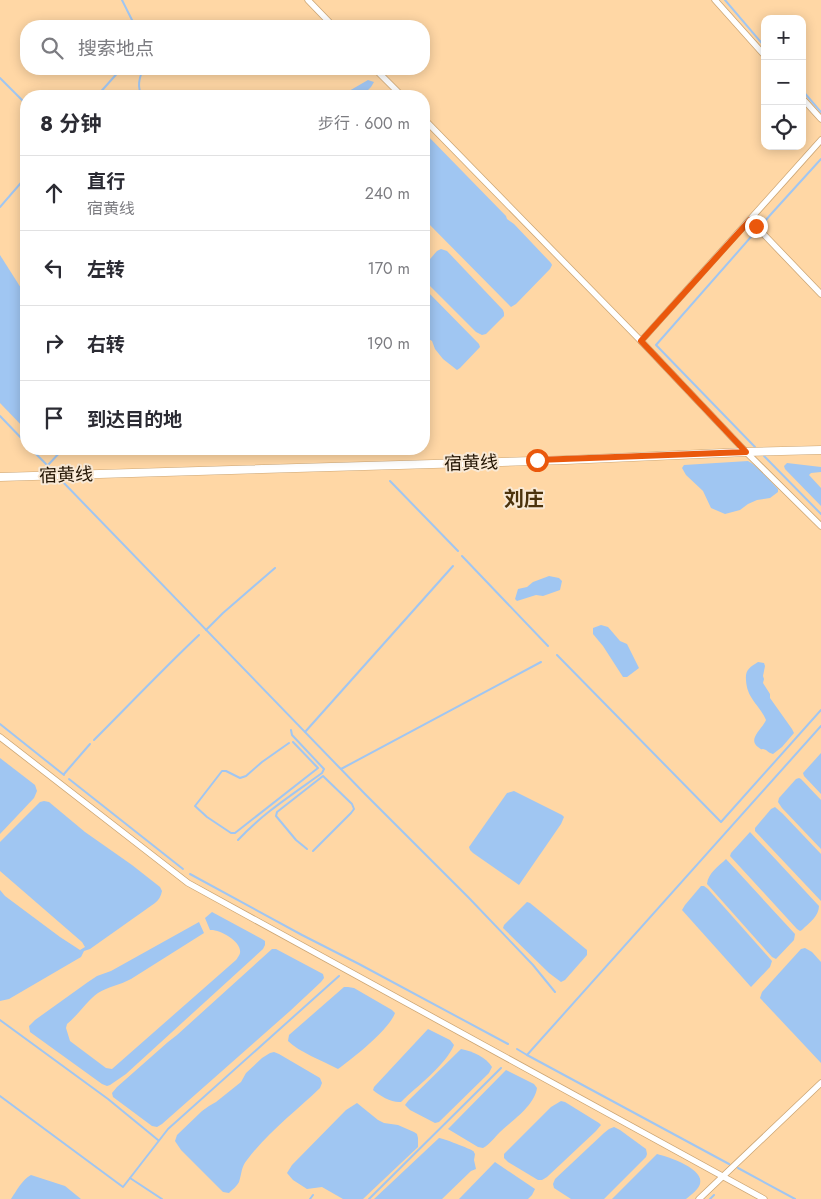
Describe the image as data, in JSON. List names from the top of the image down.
{
  "streets": {
    "main road": ["宿黄线"]
  },
  "districts": ["刘庄"],
  "page": {
    "map_buttons": ["+", "−"],
    "search": "搜索地点",
    "heading": ["8 分钟", "步行 · 600 m"],
    "list": [
      ["直行", "宿黄线", "240 m"],
      ["左转", "170 m"],
      ["右转", "190 m"],
      "到达目的地"
    ]
  }
}
